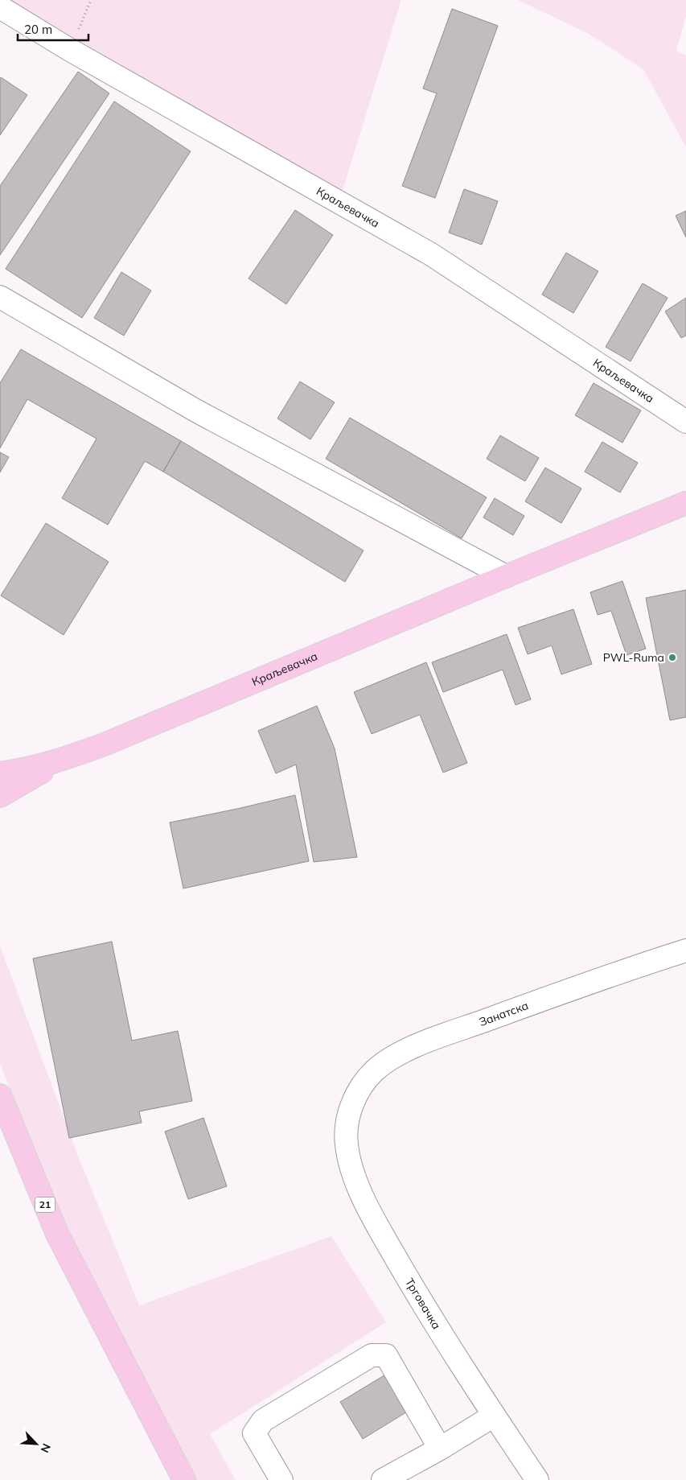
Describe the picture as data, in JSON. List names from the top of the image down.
{
  "streets": {
    "main road": ["Краљевачка", "21"],
    "street": ["Занатска", "Трговачка"]
  },
  "crossings": [
    ["Занатска", "Трговачка"]
  ],
  "places": ["PWL-Ruma"],
  "scale_bar": "20 m",
  "north": "bottom right"
}
